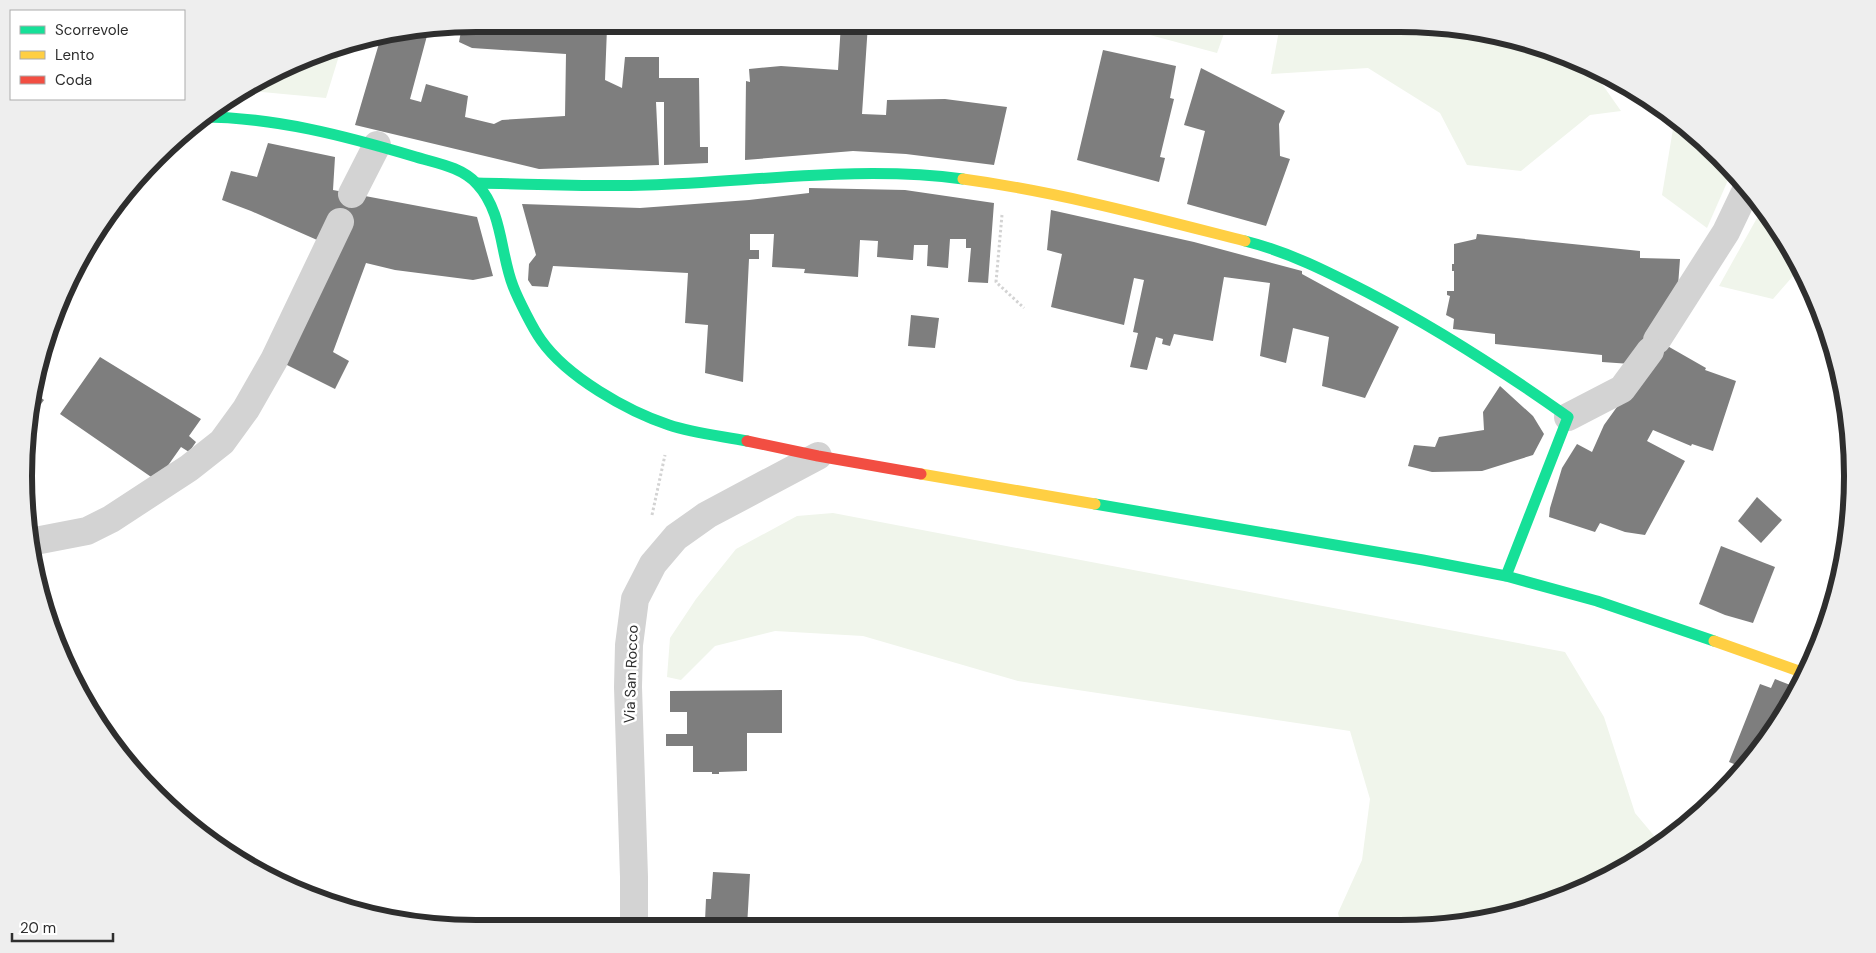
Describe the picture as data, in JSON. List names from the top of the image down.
{
  "streets": {
    "street": ["Via San Rocco"]
  },
  "legend": ["Scorrevole", "Lento", "Coda"],
  "scale_bar": "20 m"
}
